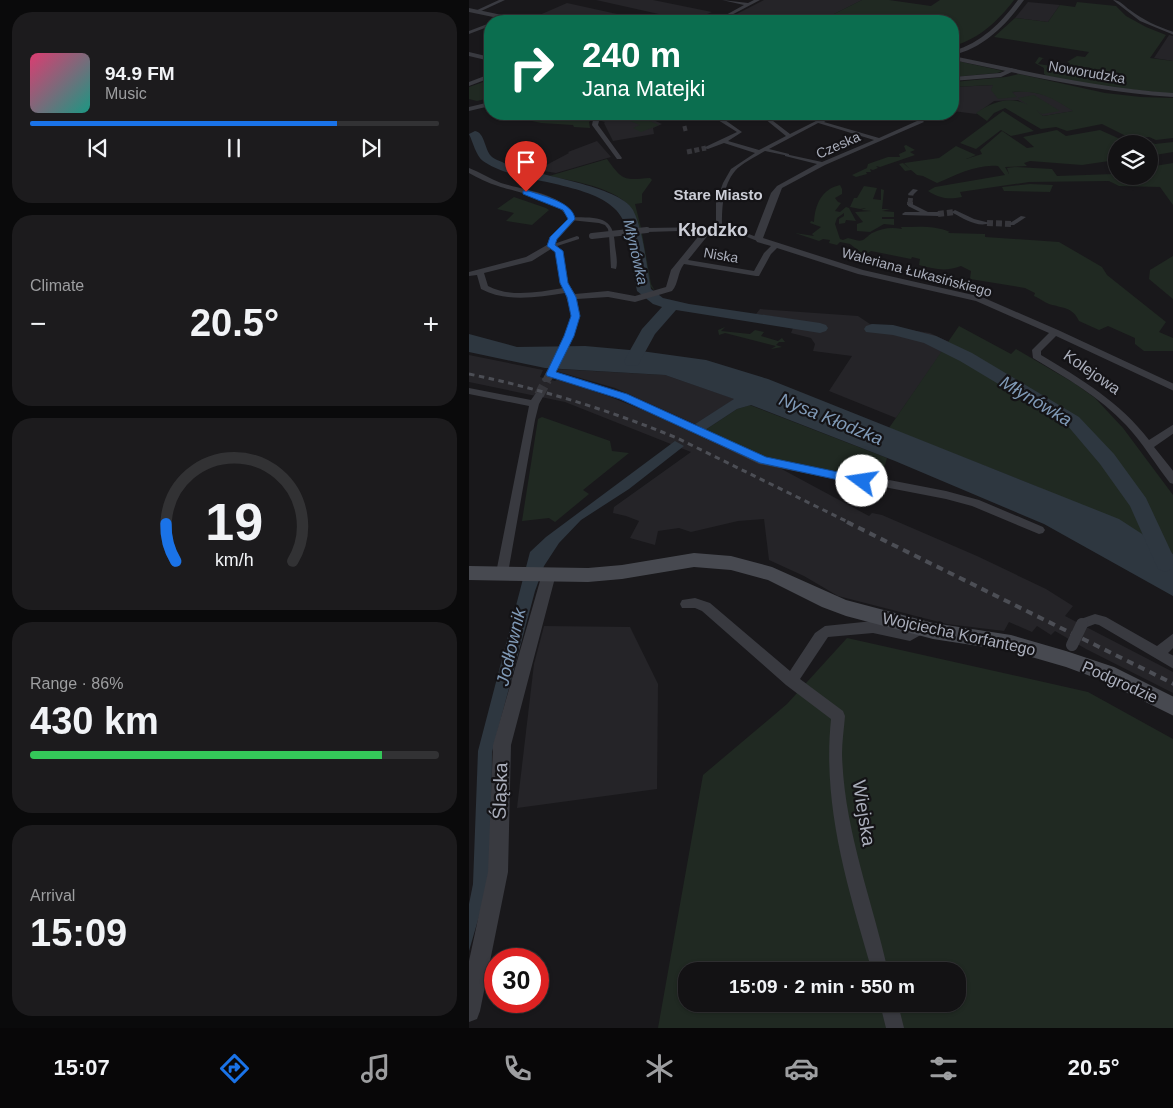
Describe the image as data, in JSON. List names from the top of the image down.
{
  "streets": {
    "main road": ["Wojciecha Korfantego", "Podgrodzie"],
    "street": [
      "Noworudzka",
      "Czeska",
      "Niska",
      "Waleriana Łukasińskiego",
      "Kolejowa",
      "Śląska",
      "Wiejska"
    ]
  },
  "crossings": [
    ["Czeska", "Waleriana Łukasińskiego"],
    ["Niska", "Waleriana Łukasińskiego"],
    ["Waleriana Łukasińskiego", "Kolejowa"],
    ["Wojciecha Korfantego", "Podgrodzie"],
    ["Wojciecha Korfantego", "Śląska"]
  ],
  "districts": ["Stare Miasto", "Kłodzko"],
  "water": ["Młynówka", "Nysa Kłodzka", "Jodłownik"],
  "page": {
    "turn": ["240 m", "Jana Matejki"],
    "song": ["94.9 FM", "Music"],
    "tile": [
      "Climate",
      ["Range · 86%", "430 km"],
      ["Arrival", "15:09"]
    ],
    "heat": ["−", "20.5°", "+"],
    "limit": "30",
    "trip": "15:09 · 2 min · 550 m",
    "tabs": ["15:07", "20.5°"],
    "gauge": ["19", "km/h"]
  }
}
